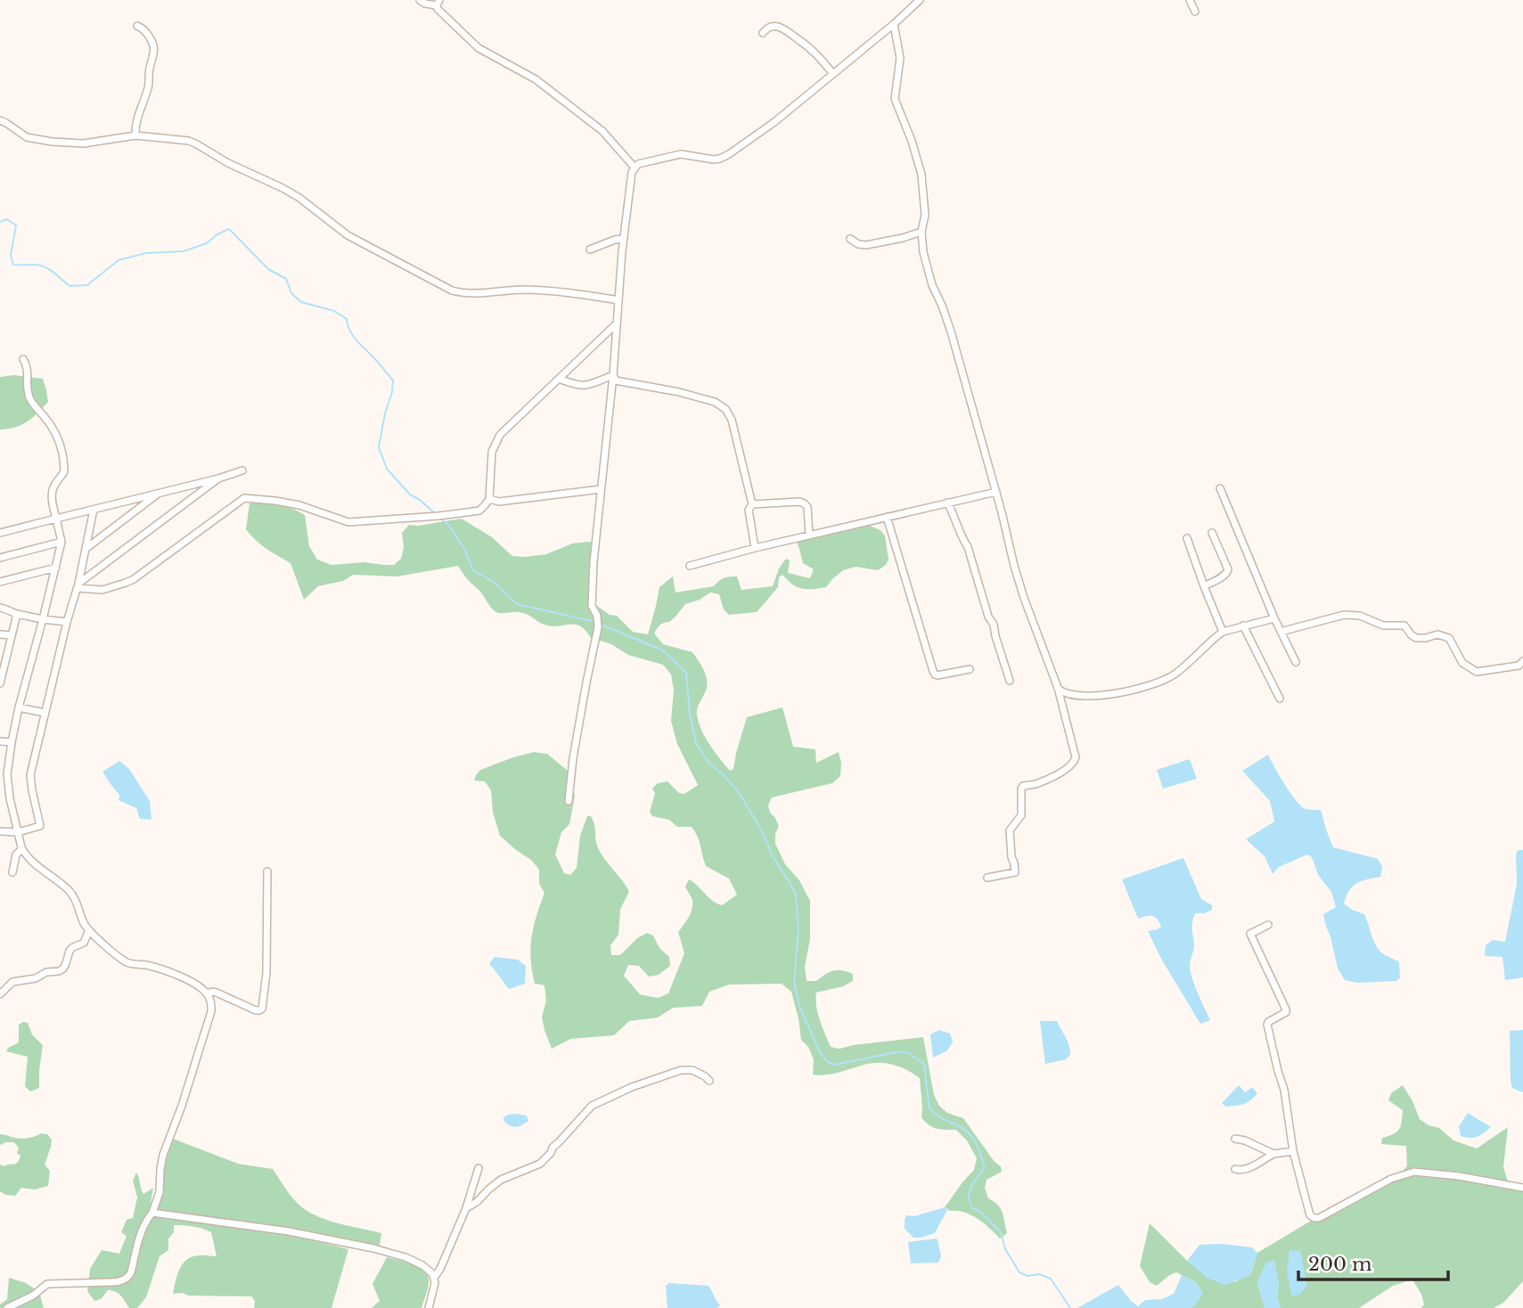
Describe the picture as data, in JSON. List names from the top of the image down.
{
  "scale_bar": "200 m"
}
